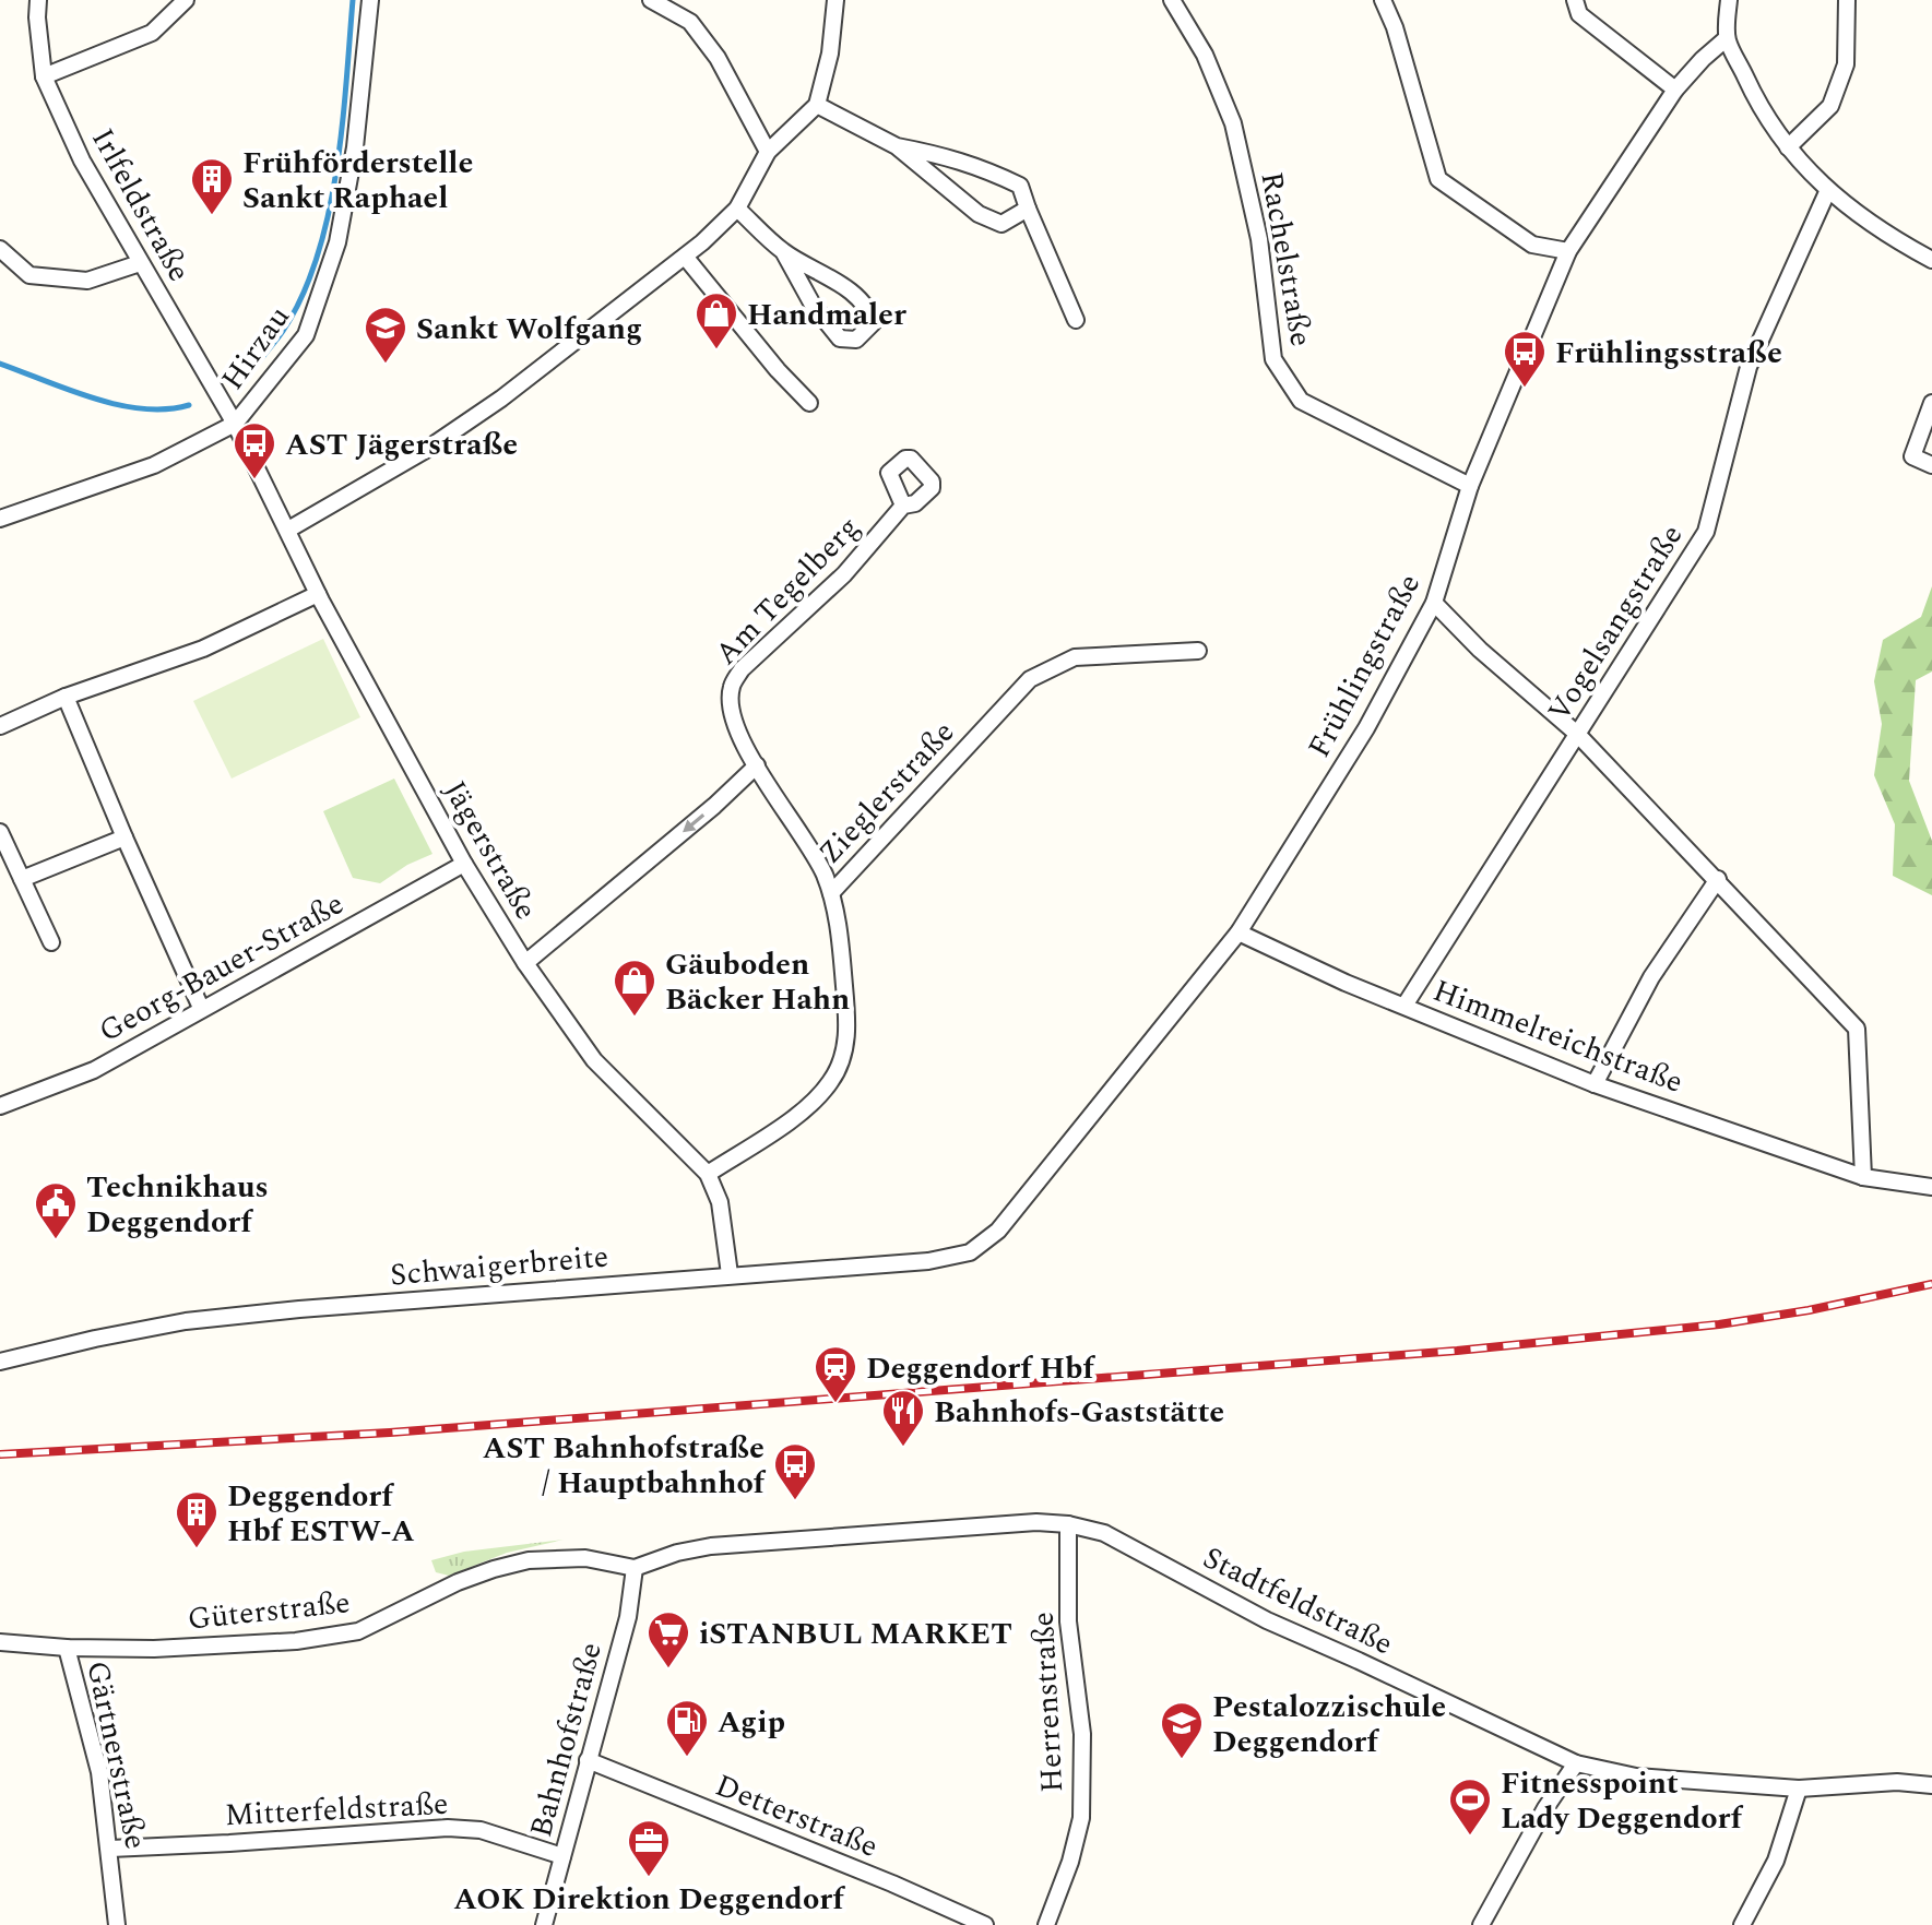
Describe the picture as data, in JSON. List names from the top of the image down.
{
  "streets": {
    "street": [
      "Irlfeldstraße",
      "Rachelstraße",
      "Hirzau",
      "Am Tegelberg",
      "Vogelsangstraße",
      "Frühlingstraße",
      "Zieglerstraße",
      "Jägerstraße",
      "Georg-Bauer-Straße",
      "Himmelreichstraße",
      "Schwaigerbreite",
      "Stadtfeldstraße",
      "Güterstraße",
      "Herrenstraße",
      "Bahnhofstraße",
      "Gärtnerstraße",
      "Mitterfeldstraße",
      "Detterstraße"
    ]
  },
  "crossings": [
    ["Irlfeldstraße", "Hirzau"],
    ["Irlfeldstraße", "Jägerstraße"],
    ["Rachelstraße", "Frühlingstraße"],
    ["Hirzau", "Jägerstraße"],
    ["Am Tegelberg", "Zieglerstraße"],
    ["Vogelsangstraße", "Himmelreichstraße"],
    ["Frühlingstraße", "Himmelreichstraße"],
    ["Frühlingstraße", "Schwaigerbreite"],
    ["Zieglerstraße", "Jägerstraße"],
    ["Jägerstraße", "Georg-Bauer-Straße"],
    ["Jägerstraße", "Schwaigerbreite"],
    ["Stadtfeldstraße", "Güterstraße"],
    ["Stadtfeldstraße", "Herrenstraße"],
    ["Stadtfeldstraße", "Bahnhofstraße"],
    ["Güterstraße", "Bahnhofstraße"],
    ["Güterstraße", "Gärtnerstraße"],
    ["Bahnhofstraße", "Mitterfeldstraße"],
    ["Bahnhofstraße", "Detterstraße"],
    ["Gärtnerstraße", "Mitterfeldstraße"]
  ],
  "places": {
    "building": ["Frühförderstelle Sankt Raphael", "Deggendorf Hbf ESTW-A"],
    "shop": ["Handmaler", "Gäuboden Bäcker Hahn"],
    "school or university": ["Sankt Wolfgang", "Pestalozzischule Deggendorf"],
    "bus stop": ["Frühlingsstraße", "AST Jägerstraße", "AST Bahnhofstraße / Hauptbahnhof"],
    "public building": ["Technikhaus Deggendorf"],
    "station": ["Deggendorf Hbf"],
    "restaurant": ["Bahnhofs-Gaststätte"],
    "supermarket": ["iSTANBUL MARKET"],
    "fuel station": ["Agip"],
    "sports": ["Fitnesspoint Lady Deggendorf"],
    "office": ["AOK Direktion Deggendorf"]
  }
}
